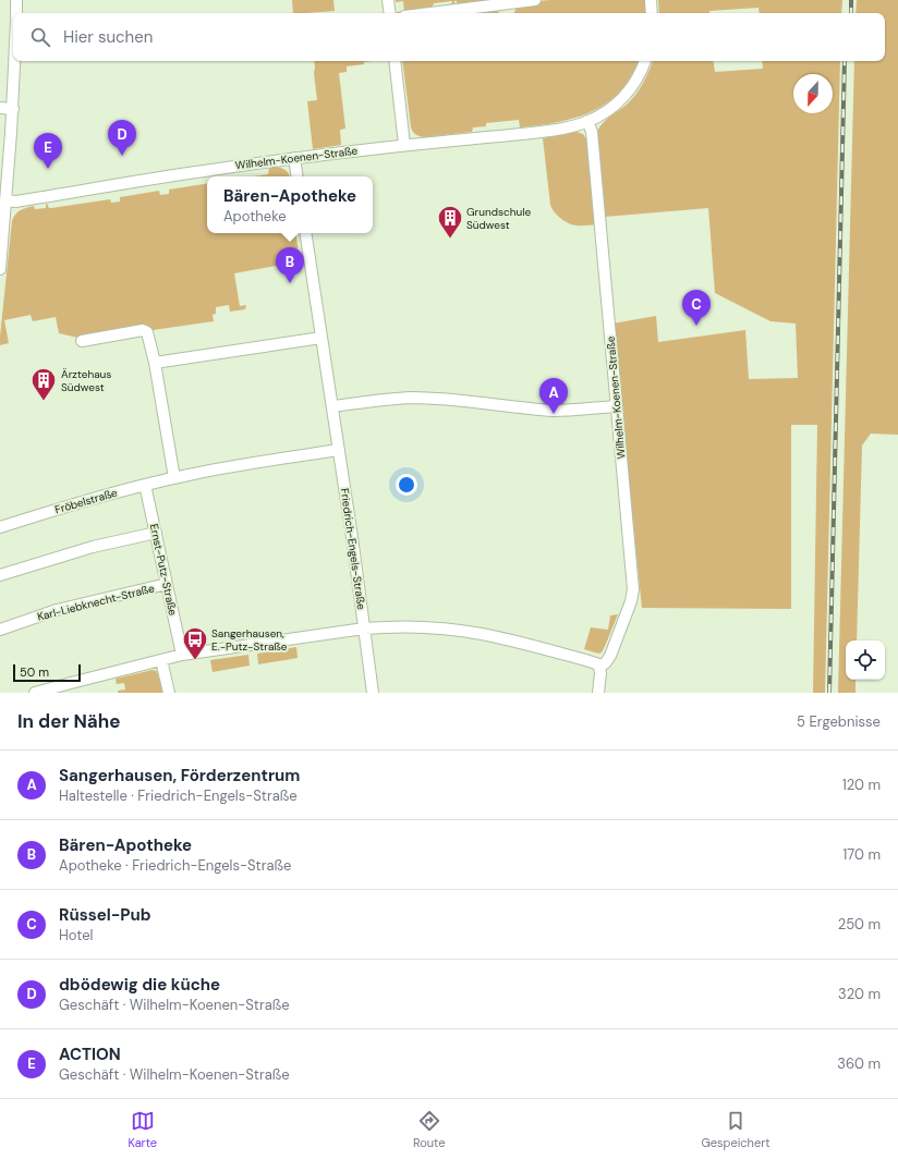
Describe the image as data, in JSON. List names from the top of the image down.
{
  "streets": {
    "street": [
      "Wilhelm-Koenen-Straße",
      "Fröbelstraße",
      "Friedrich-Engels-Straße",
      "Ernst-Putz-Straße",
      "Karl-Liebknecht-Straße"
    ]
  },
  "crossings": [
    ["Fröbelstraße", "Friedrich-Engels-Straße"],
    ["Fröbelstraße", "Ernst-Putz-Straße"],
    ["Ernst-Putz-Straße", "Karl-Liebknecht-Straße"]
  ],
  "places": {
    "building": ["Grundschule Südwest", "Ärztehaus Südwest"],
    "bus stop": ["Sangerhausen, E.-Putz-Straße"]
  },
  "scale_bar": "50 m",
  "north": "bottom",
  "page": {
    "search": "Hier suchen",
    "pins": [
      "D",
      "E",
      "B",
      "C",
      "A"
    ],
    "popup": ["Bären-Apotheke", "Apotheke"],
    "scale": "50 m",
    "heading": ["In der Nähe", "5 Ergebnisse"],
    "list": [
      {
        "mark": "A",
        "name": "Sangerhausen, Förderzentrum",
        "note": "Haltestelle · Friedrich-Engels-Straße",
        "value": "120 m"
      },
      {
        "mark": "B",
        "name": "Bären-Apotheke",
        "note": "Apotheke · Friedrich-Engels-Straße",
        "value": "170 m"
      },
      {
        "mark": "C",
        "name": "Rüssel-Pub",
        "note": "Hotel",
        "value": "250 m"
      },
      {
        "mark": "D",
        "name": "dbödewig die küche",
        "note": "Geschäft · Wilhelm-Koenen-Straße",
        "value": "320 m"
      },
      {
        "mark": "E",
        "name": "ACTION",
        "note": "Geschäft · Wilhelm-Koenen-Straße",
        "value": "360 m"
      }
    ],
    "nav": ["Karte", "Route", "Gespeichert"]
  }
}
